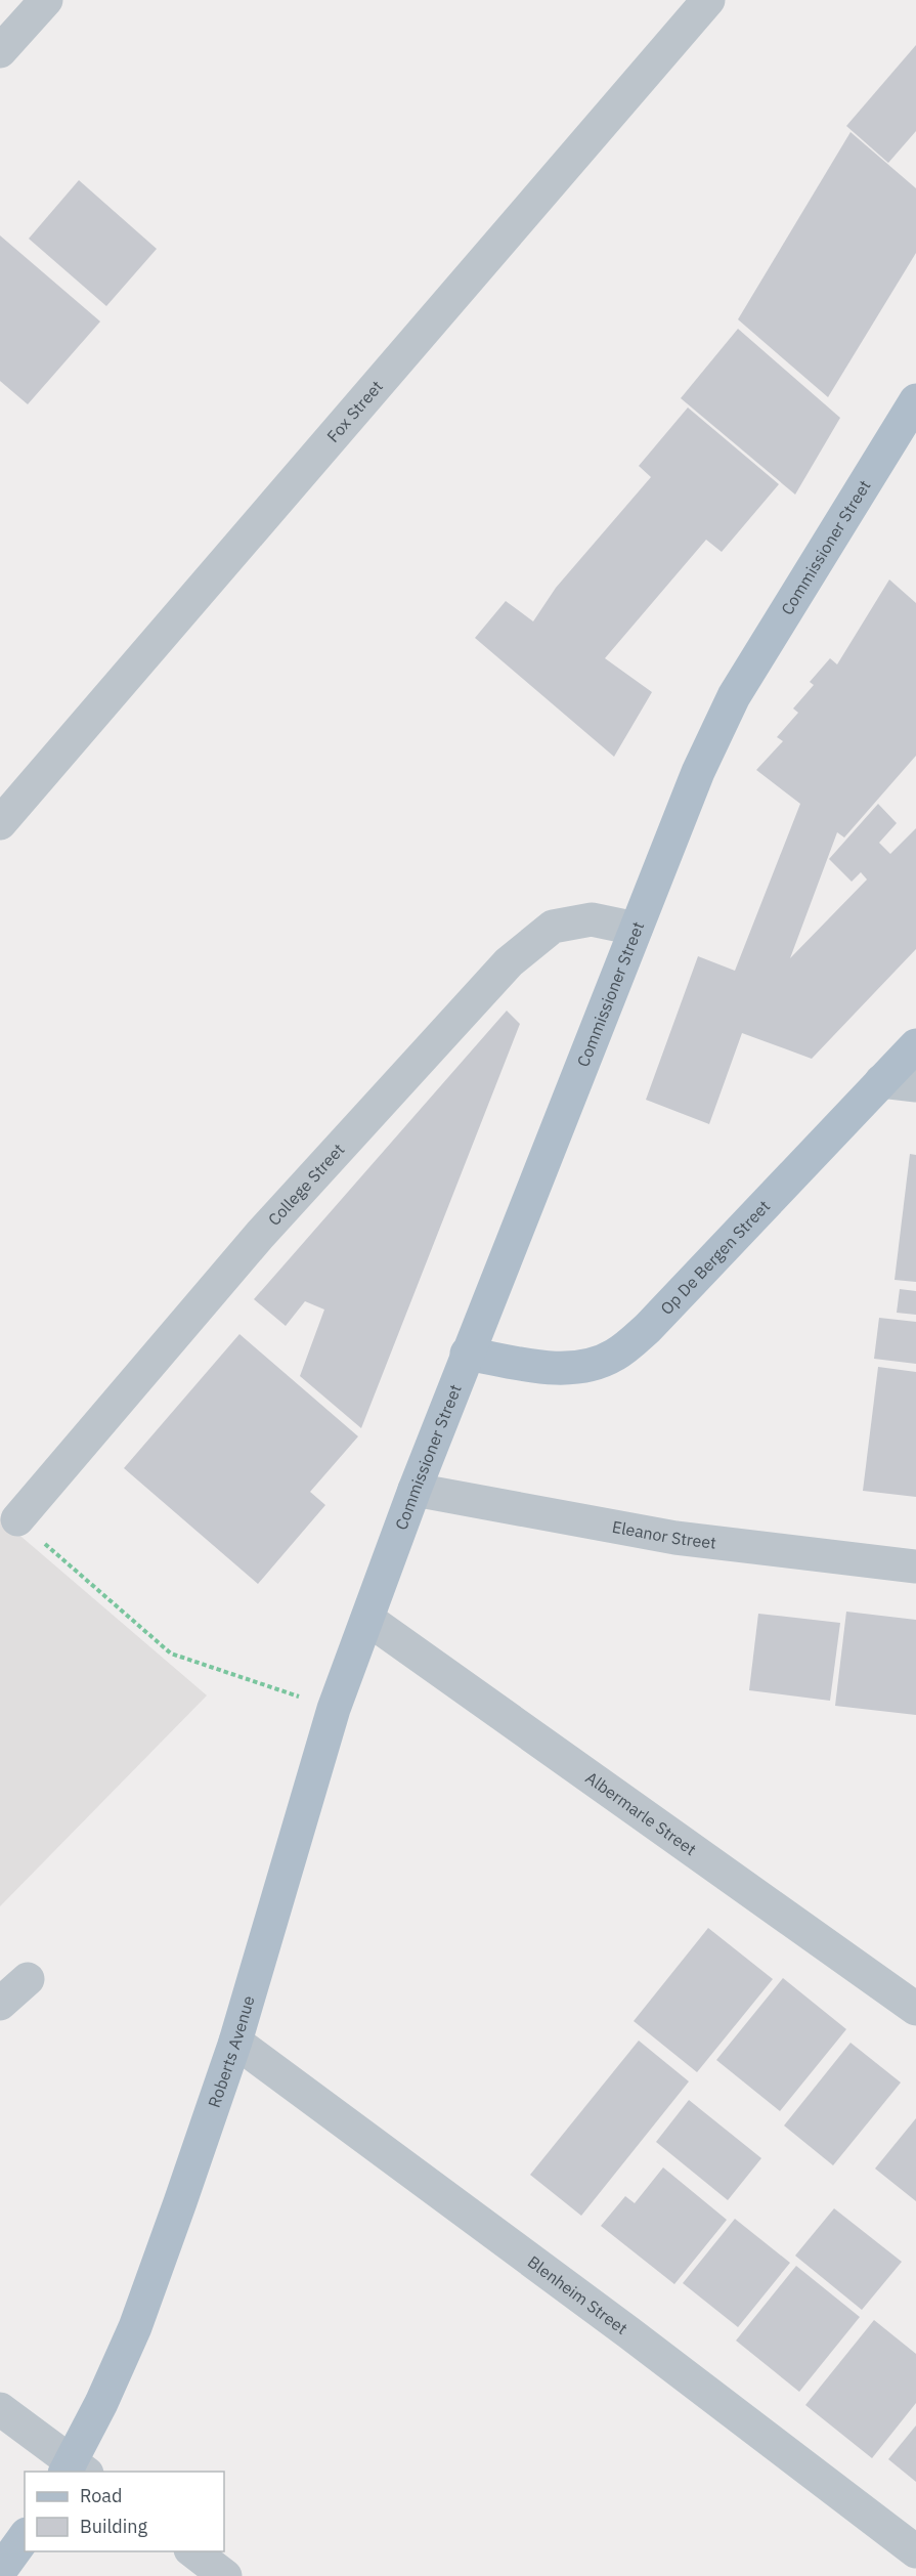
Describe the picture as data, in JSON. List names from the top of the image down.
{
  "streets": {
    "main road": ["Commissioner Street", "Op De Bergen Street", "Roberts Avenue"],
    "street": [
      "Fox Street",
      "College Street",
      "Eleanor Street",
      "Albermarle Street",
      "Blenheim Street"
    ]
  },
  "crossings": [
    ["Commissioner Street", "College Street"],
    ["Commissioner Street", "Op De Bergen Street"],
    ["Commissioner Street", "Eleanor Street"],
    ["Commissioner Street", "Albermarle Street"],
    ["Commissioner Street", "Roberts Avenue"],
    ["Albermarle Street", "Roberts Avenue"],
    ["Roberts Avenue", "Blenheim Street"]
  ],
  "legend": ["Road", "Building"]
}
